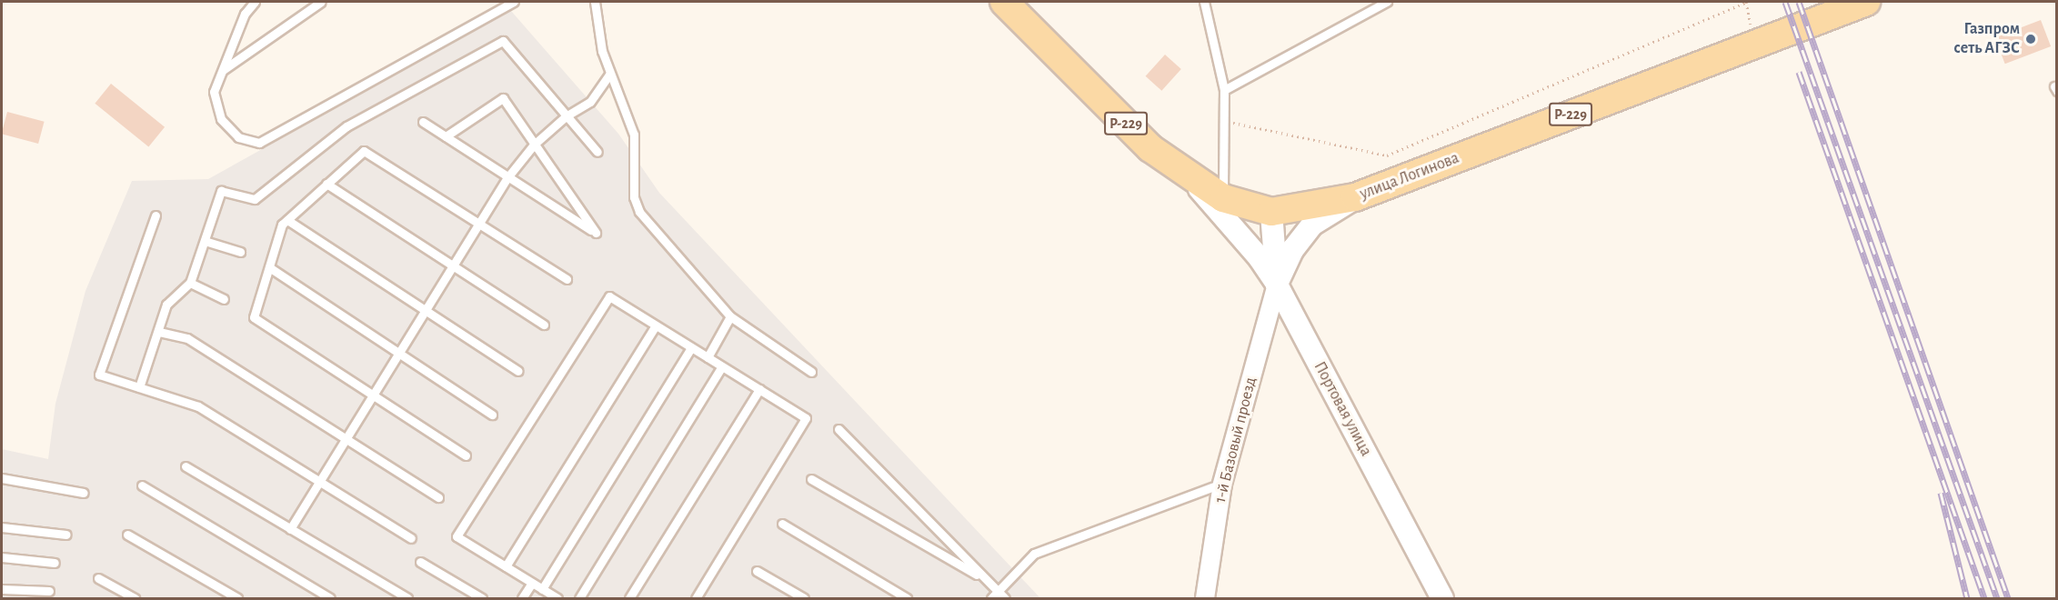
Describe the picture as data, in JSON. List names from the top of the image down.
{
  "streets": {
    "main road": ["Р-229", "улица Логинова"],
    "street": ["Портовая улица", "1-й Базовый проезд"]
  },
  "crossings": [
    ["улица Логинова", "Портовая улица"],
    ["Портовая улица", "1-й Базовый проезд"]
  ],
  "places": ["Газпром сеть АГЗС"]
}
